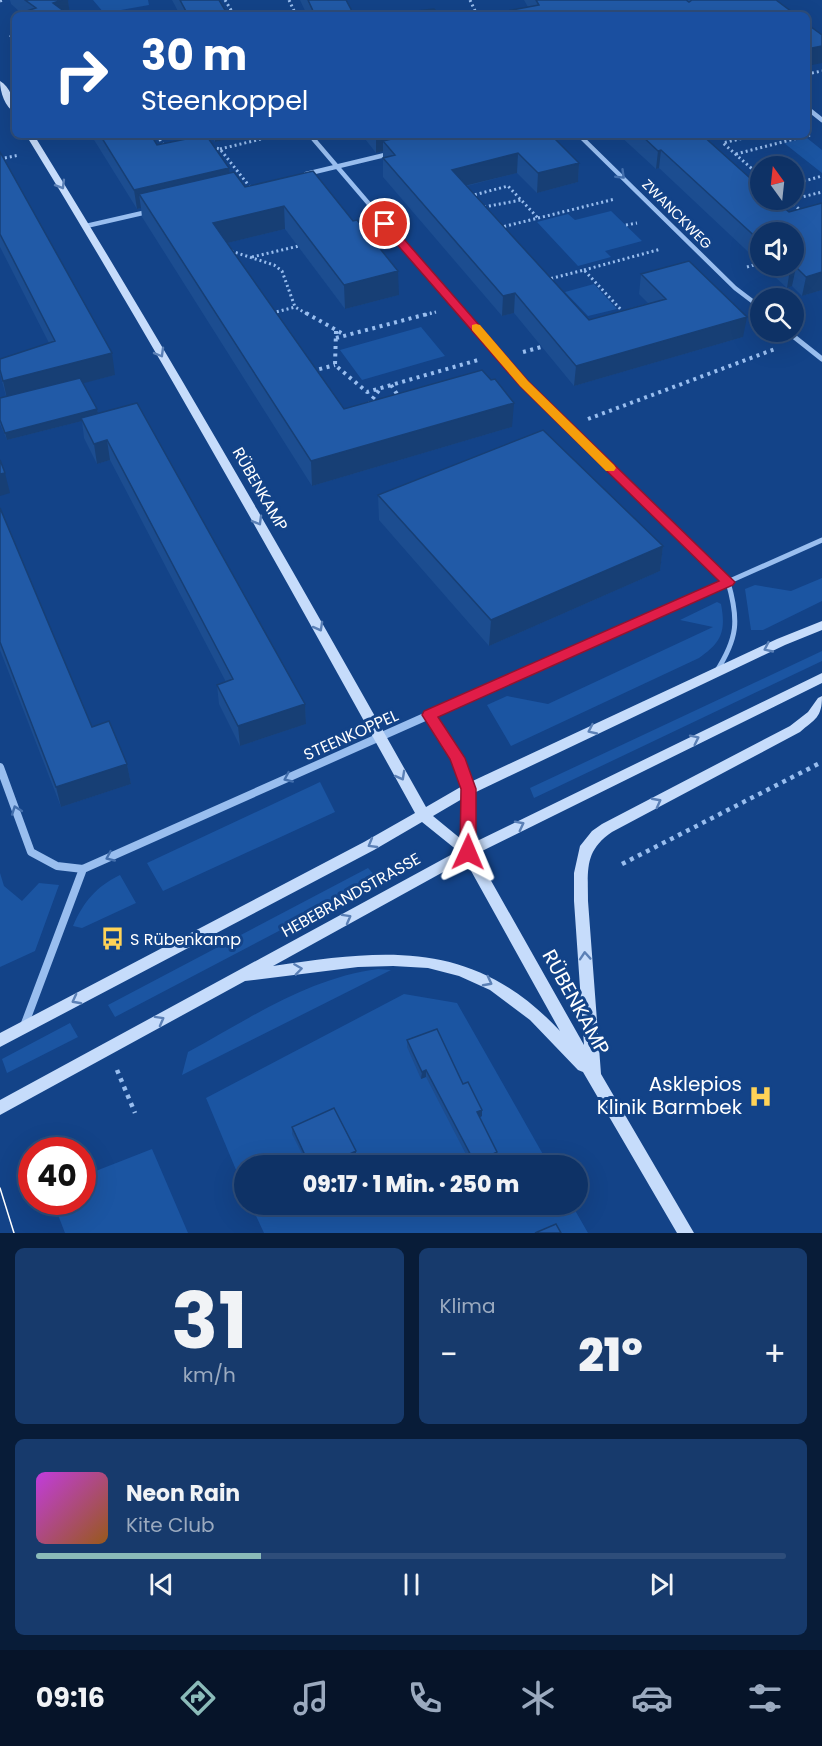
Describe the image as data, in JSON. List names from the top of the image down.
{
  "streets": {
    "main road": ["RÜBENKAMP", "HEBEBRANDSTRASSE"],
    "street": ["ZWANCKWEG", "STEENKOPPEL"]
  },
  "crossings": [
    ["RÜBENKAMP", "STEENKOPPEL"],
    ["RÜBENKAMP", "HEBEBRANDSTRASSE"]
  ],
  "one_way": ["ZWANCKWEG", "RÜBENKAMP", "STEENKOPPEL"],
  "places": {
    "bus stop": ["S Rübenkamp"],
    "hospital": ["Asklepios Klinik Barmbek"]
  },
  "north": "top",
  "page": {
    "turn": ["30 m", "Steenkoppel"],
    "limit": "40",
    "trip": "09:17 · 1 Min. · 250 m",
    "tile": [
      ["31", "km/h"],
      "Klima"
    ],
    "heat": ["−", "21°", "+"],
    "song": ["Neon Rain", "Kite Club"],
    "tabs": "09:16"
  }
}
